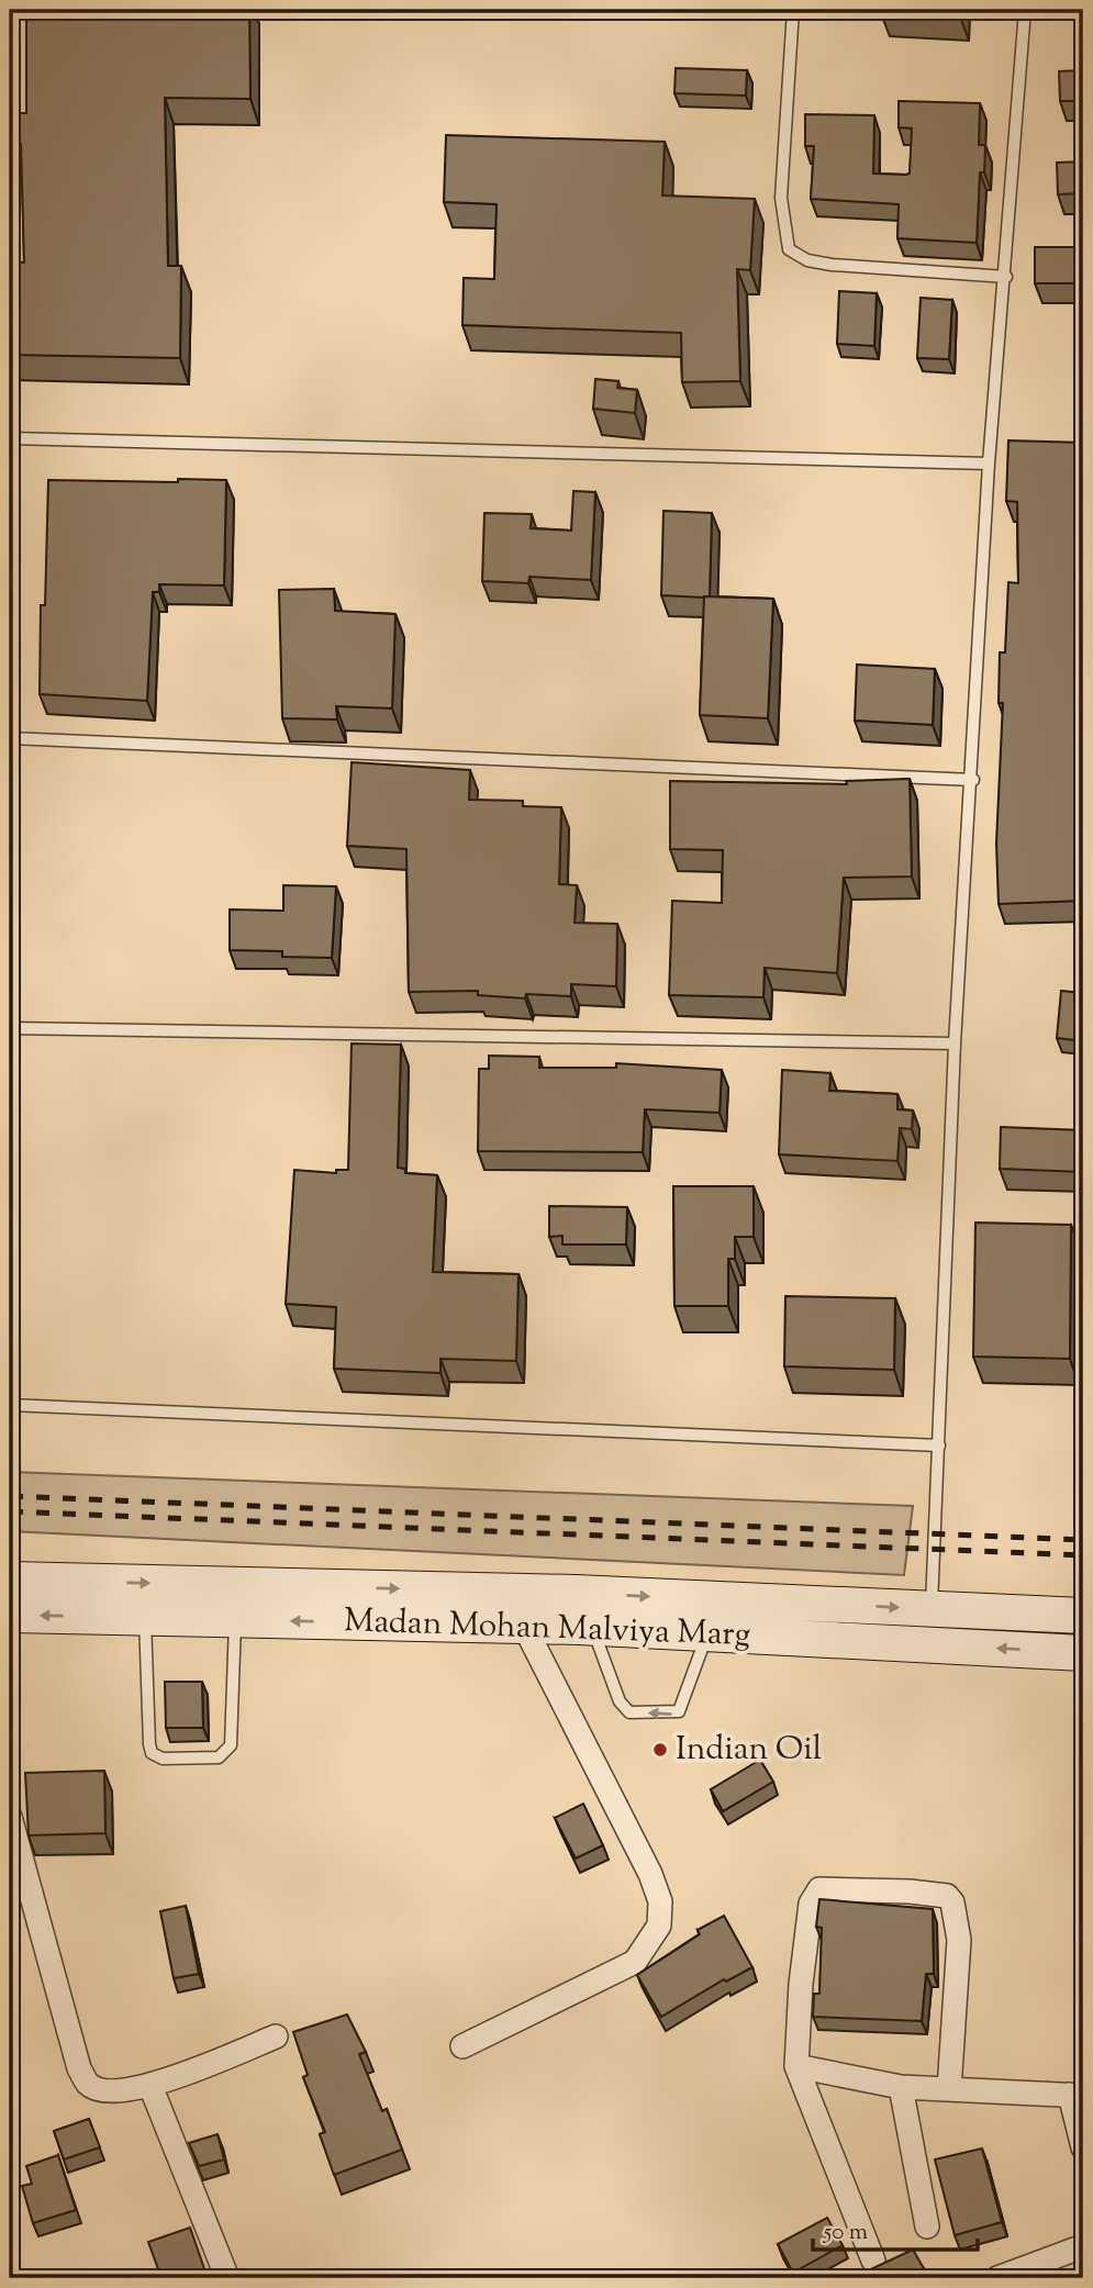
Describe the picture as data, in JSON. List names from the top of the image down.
{
  "streets": {
    "main road": ["Madan Mohan Malviya Marg"]
  },
  "places": ["Indian Oil"],
  "scale_bar": "50 m"
}
